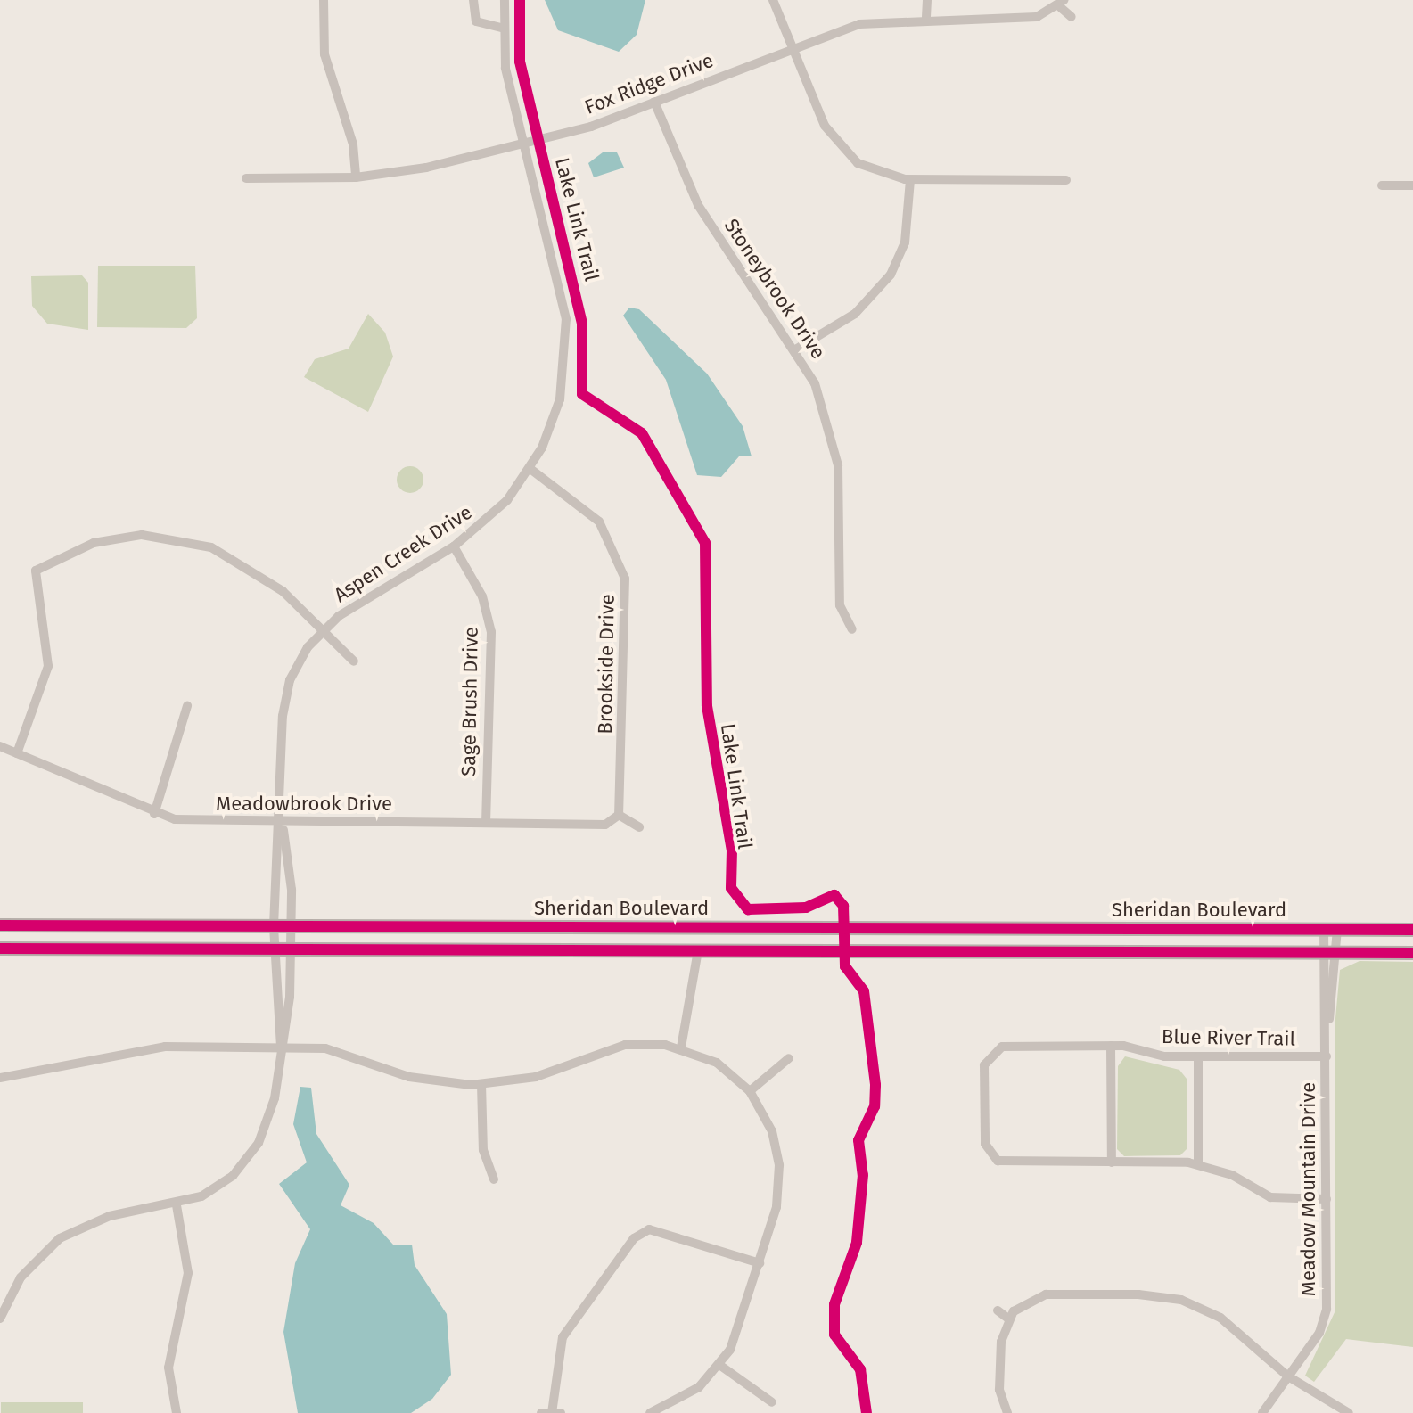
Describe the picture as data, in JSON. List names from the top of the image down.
{
  "streets": {
    "main road": ["Sheridan Boulevard"],
    "street": [
      "Fox Ridge Drive",
      "Stoneybrook Drive",
      "Aspen Creek Drive",
      "Brookside Drive",
      "Sage Brush Drive",
      "Meadowbrook Drive",
      "Blue River Trail",
      "Meadow Mountain Drive"
    ],
    "cycle path": ["Lake Link Trail"]
  },
  "crossings": [
    ["Fox Ridge Drive", "Stoneybrook Drive"],
    ["Fox Ridge Drive", "Aspen Creek Drive"],
    ["Aspen Creek Drive", "Brookside Drive"],
    ["Aspen Creek Drive", "Sage Brush Drive"],
    ["Aspen Creek Drive", "Meadowbrook Drive"],
    ["Aspen Creek Drive", "Sheridan Boulevard"],
    ["Brookside Drive", "Meadowbrook Drive"],
    ["Sage Brush Drive", "Meadowbrook Drive"],
    ["Sheridan Boulevard", "Meadow Mountain Drive"],
    ["Blue River Trail", "Meadow Mountain Drive"]
  ]
}
